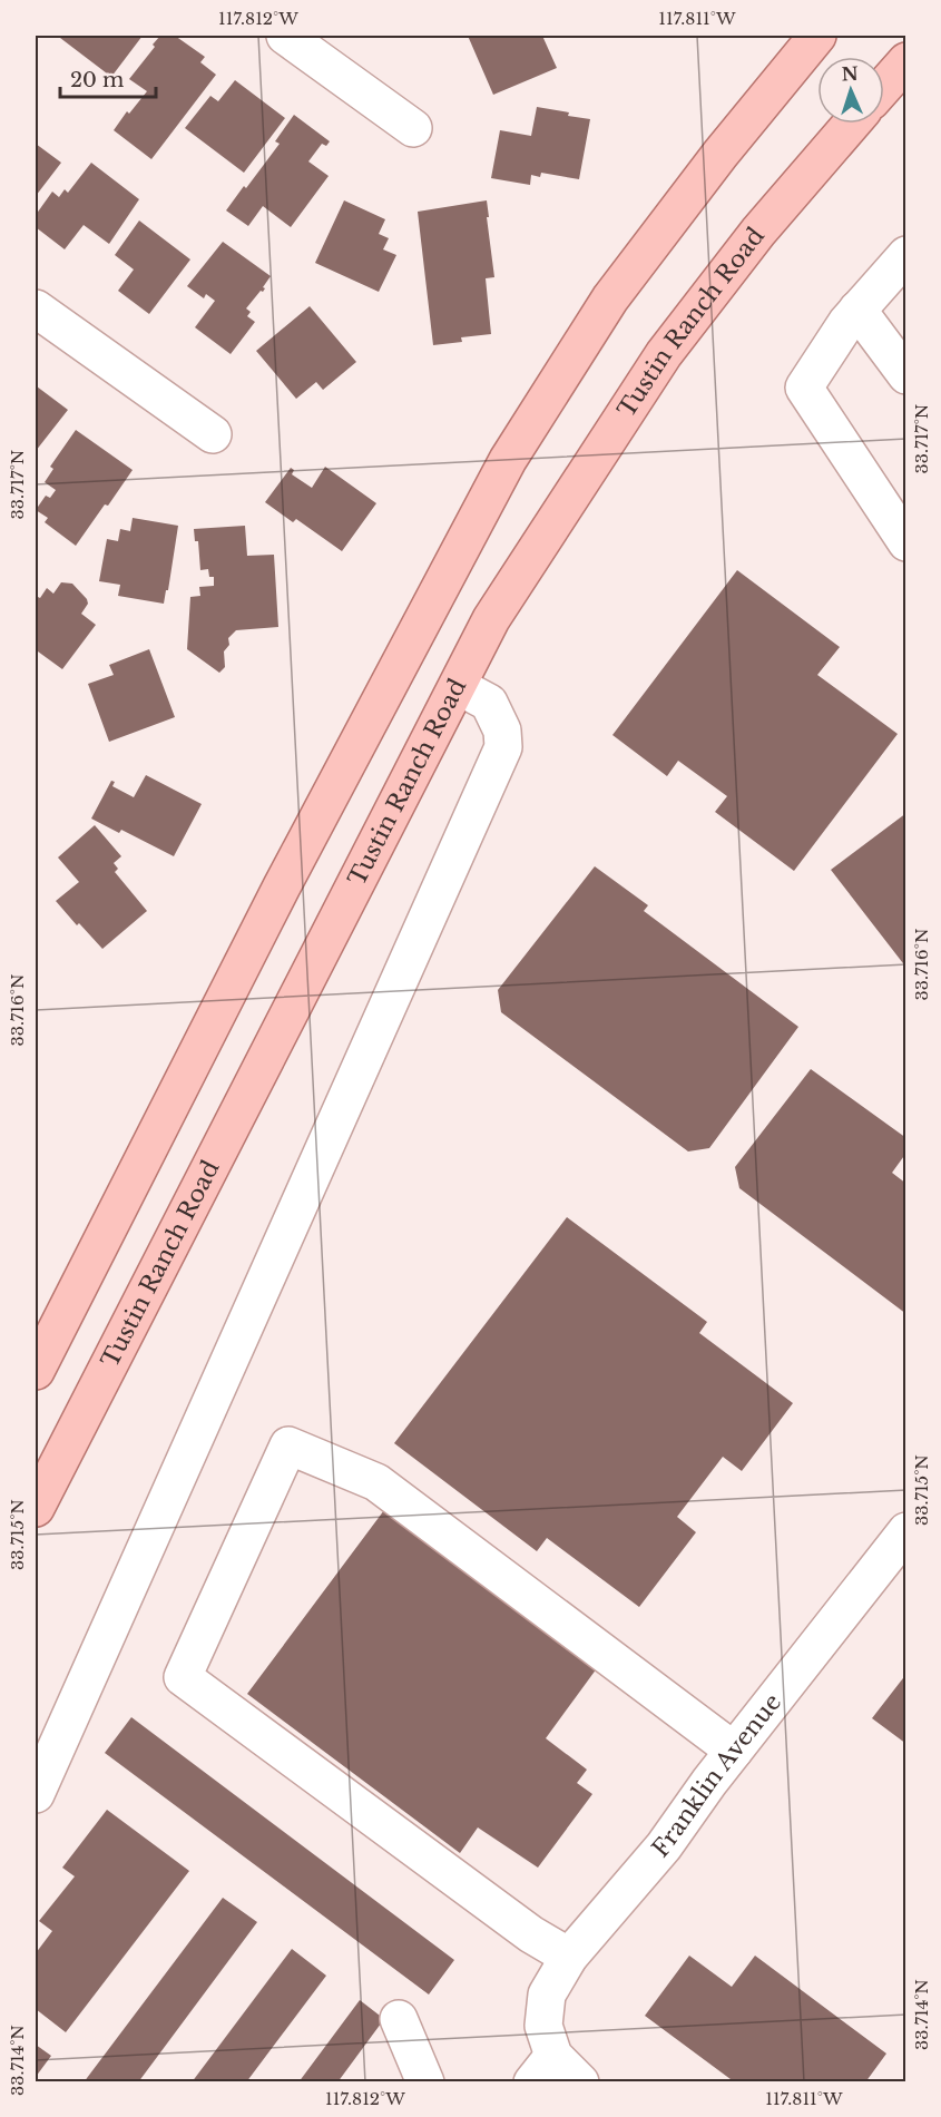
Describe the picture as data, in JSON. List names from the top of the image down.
{
  "streets": {
    "main road": ["Tustin Ranch Road"],
    "street": ["Franklin Avenue"]
  },
  "scale_bar": "20 m",
  "north": "top",
  "coordinates": [
    "117.812°W",
    "117.811°W",
    "33.717°N",
    "33.716°N",
    "33.715°N",
    "33.714°N"
  ]
}
